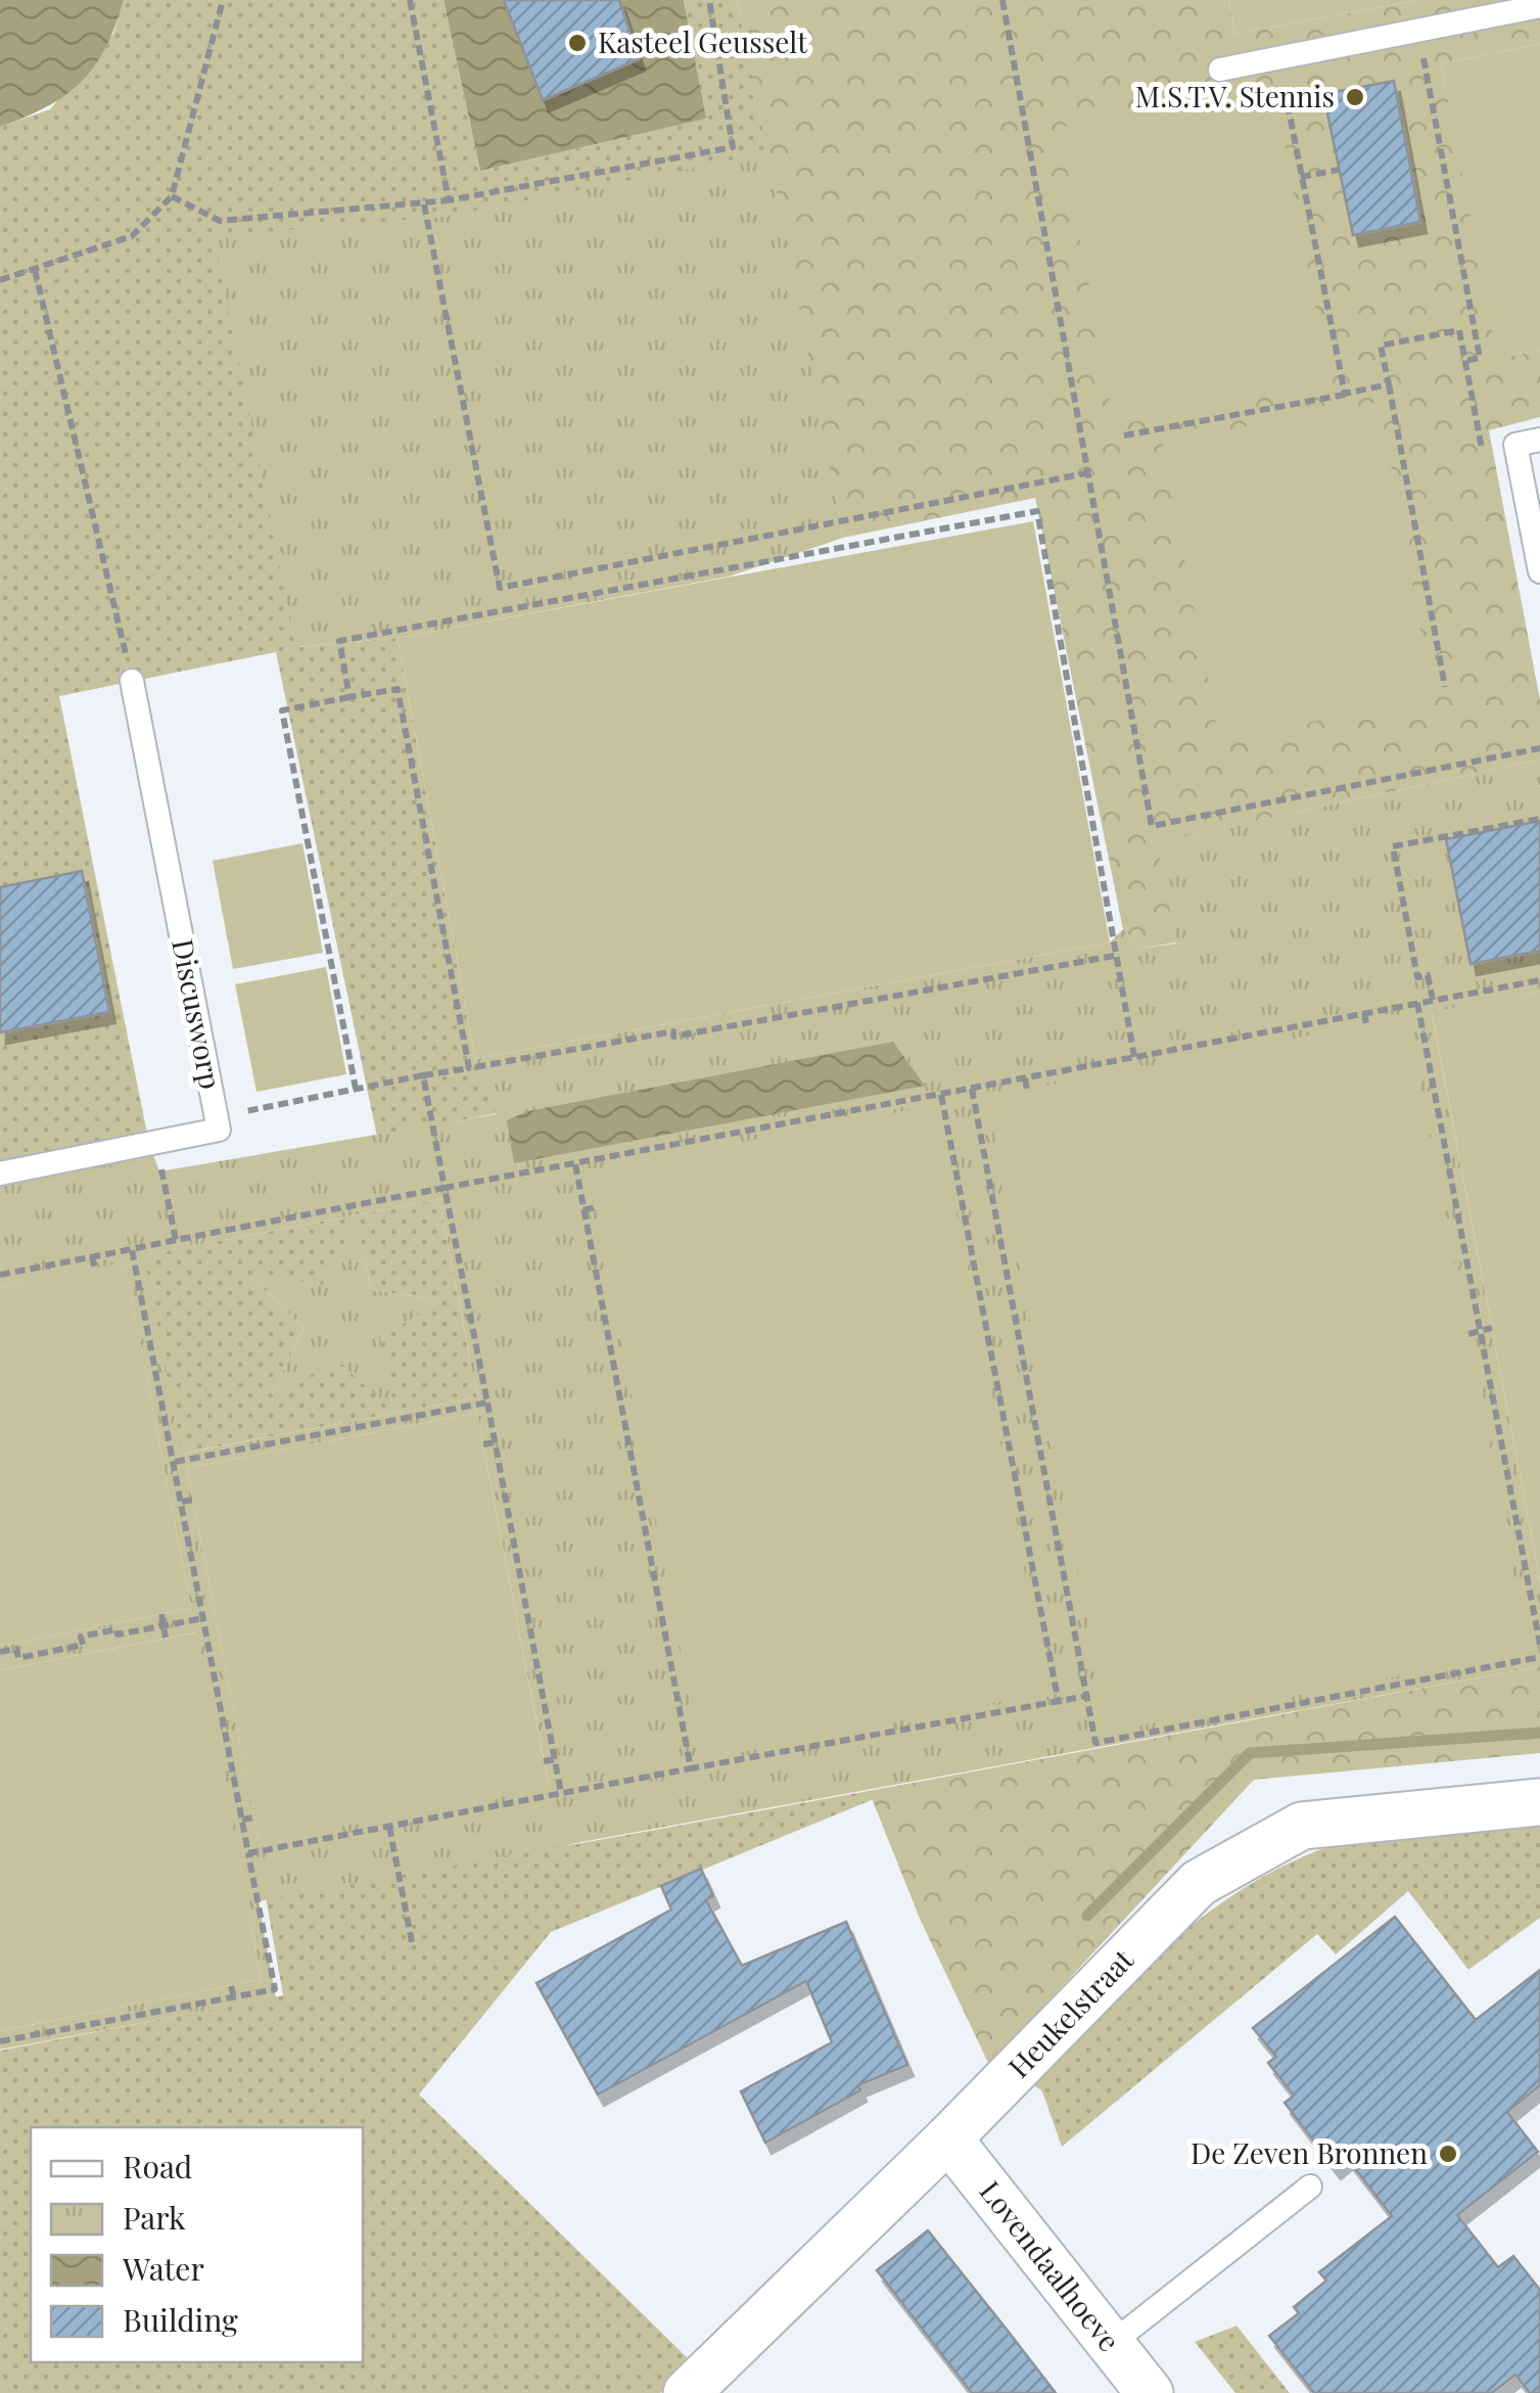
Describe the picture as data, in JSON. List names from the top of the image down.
{
  "streets": {
    "street": ["Heukelstraat", "Lovendaalhoeve"],
    "lane": ["Discusworp"]
  },
  "crossings": [
    ["Heukelstraat", "Lovendaalhoeve"]
  ],
  "places": ["Kasteel Geusselt", "M.S.T.V. Stennis", "De Zeven Bronnen"],
  "legend": [
    "Road",
    "Park",
    "Water",
    "Building"
  ]
}
